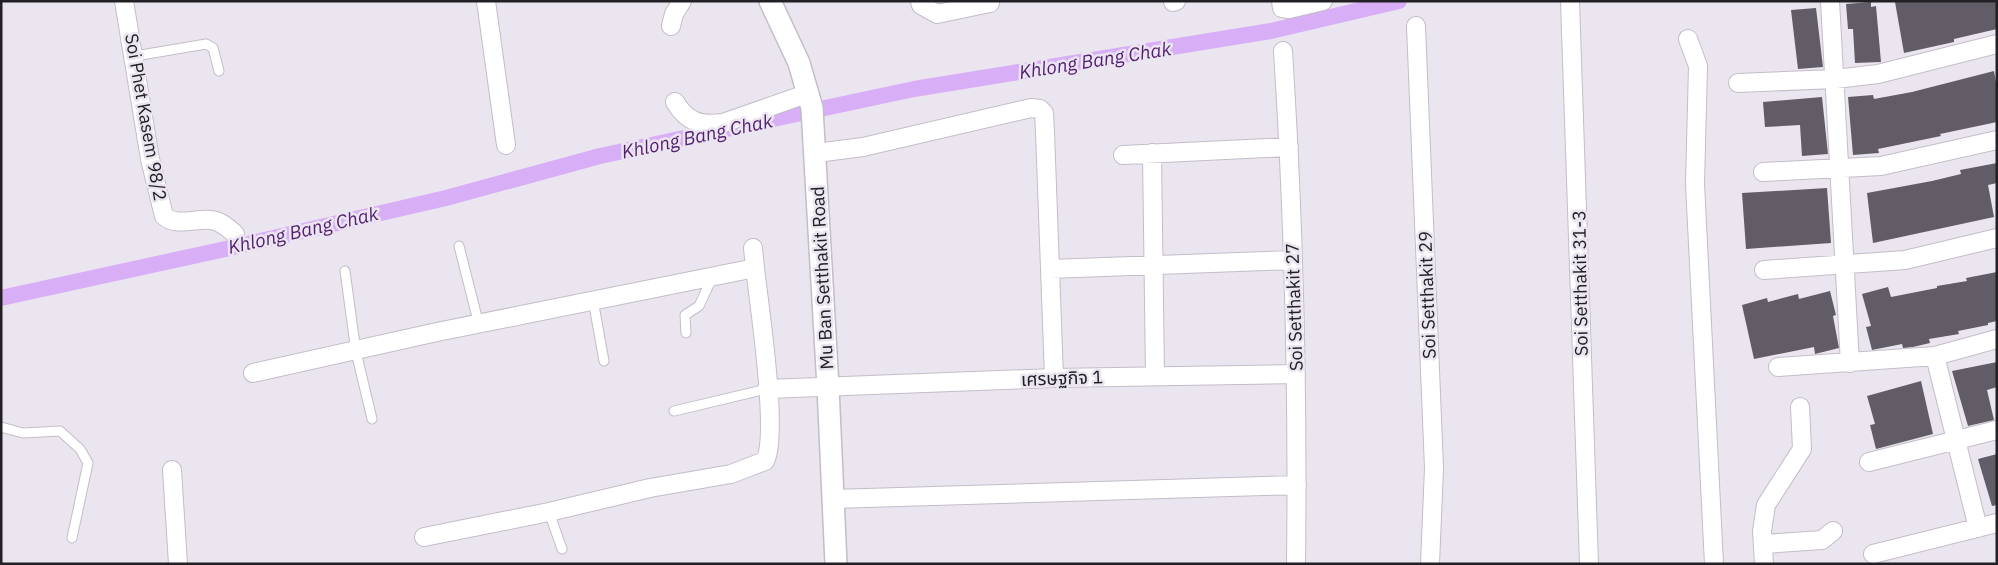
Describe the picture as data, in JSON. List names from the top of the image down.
{
  "streets": {
    "street": [
      "Soi Phet Kasem 98/2",
      "Mu Ban Setthakit Road",
      "Soi Setthakit 31-3",
      "Soi Setthakit 29",
      "Soi Setthakit 27",
      "เศรษฐกิจ 1"
    ]
  },
  "crossings": [
    ["Mu Ban Setthakit Road", "เศรษฐกิจ 1"],
    ["Soi Setthakit 27", "เศรษฐกิจ 1"]
  ],
  "water": ["Khlong Bang Chak"]
}
